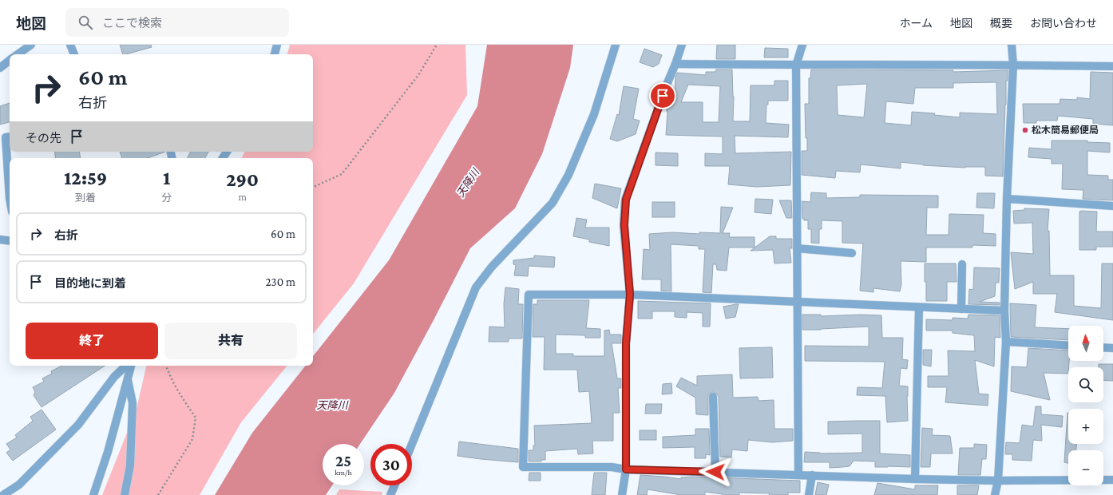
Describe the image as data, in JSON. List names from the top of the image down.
{
  "water": ["天降川"],
  "places": ["松木簡易郵便局"],
  "north": "top",
  "page": {
    "header": "地図",
    "search": "ここで検索",
    "nav": [
      "ホーム",
      "地図",
      "概要",
      "お問い合わせ"
    ],
    "turn": ["60 m", "右折"],
    "then": "その先",
    "eta": [
      "12:59",
      "到着",
      "1",
      "分",
      "290",
      "m"
    ],
    "list": [
      {
        "name": "右折",
        "value": "60 m"
      },
      {
        "name": "目的地に到着",
        "value": "230 m"
      }
    ],
    "buttons": ["終了", "共有"],
    "map_buttons": ["+", "−"],
    "speed": "25 km/h",
    "limit": "30"
  }
}
